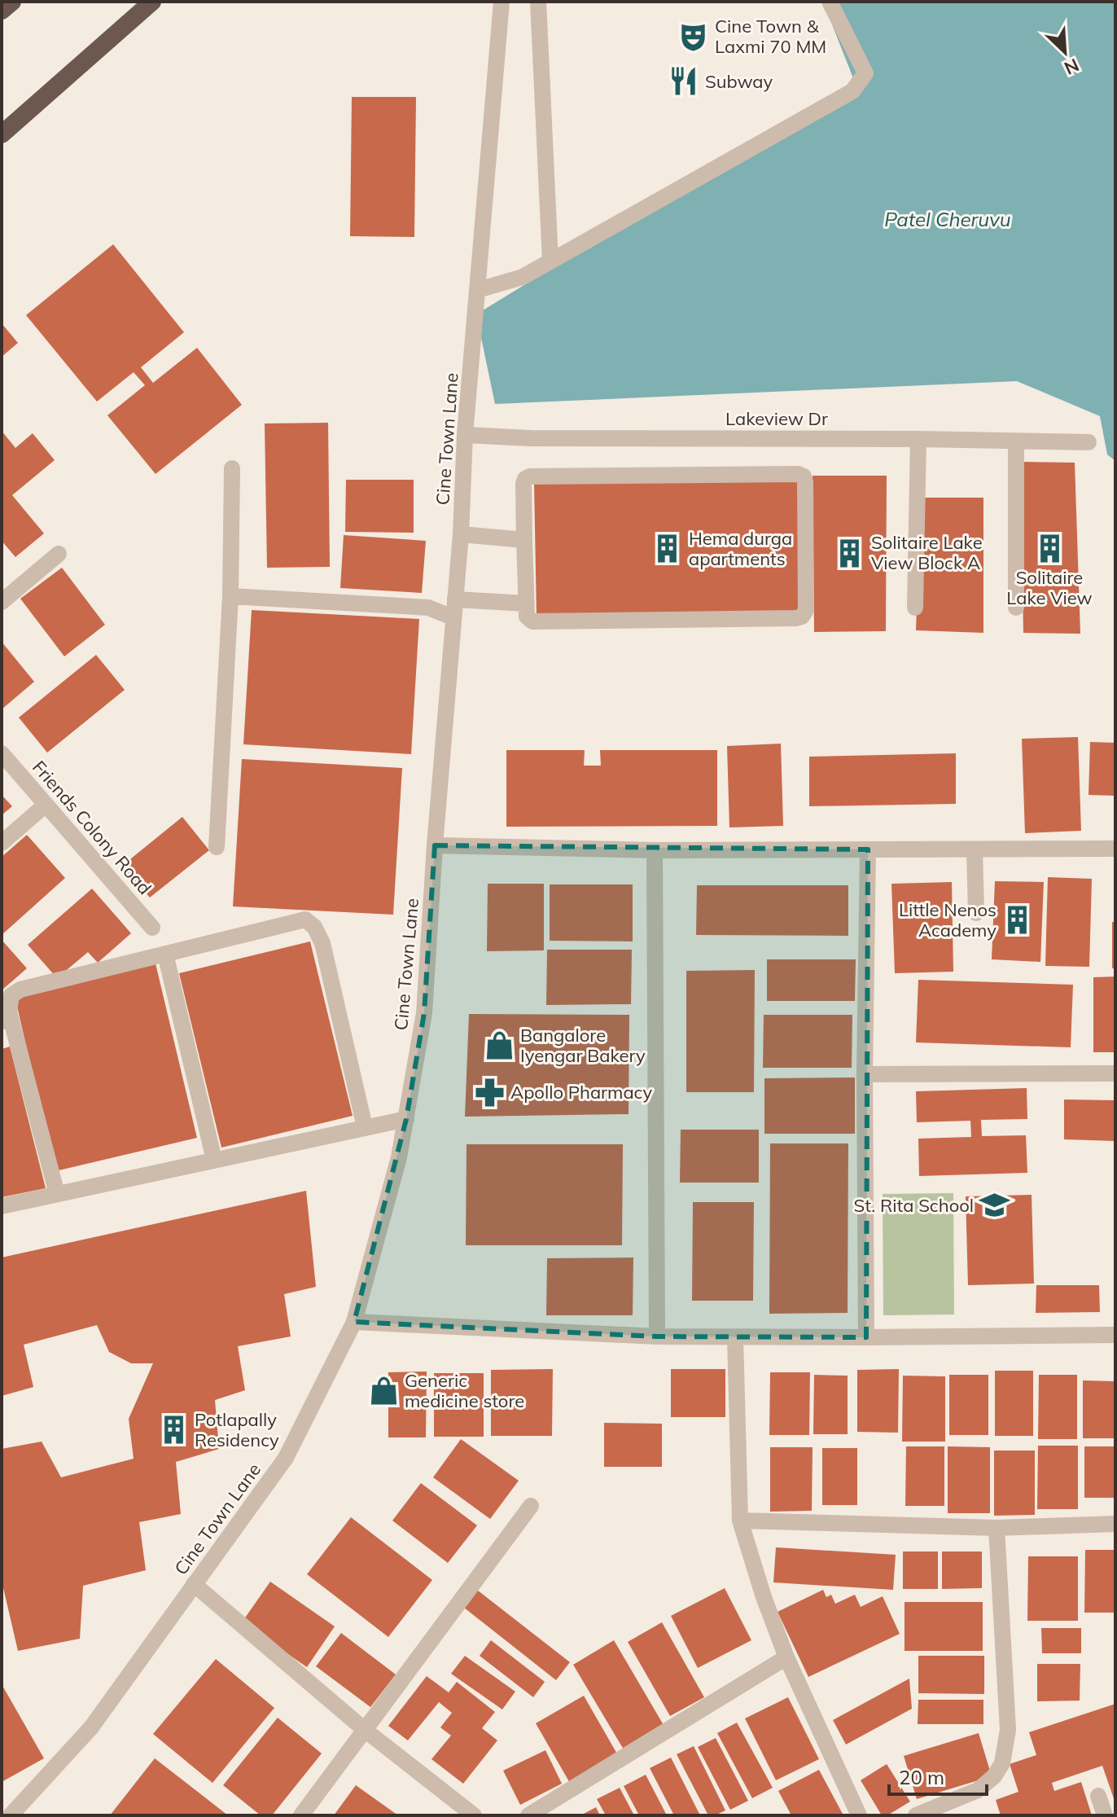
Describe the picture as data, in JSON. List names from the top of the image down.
{
  "streets": {
    "street": ["Lakeview Dr", "Cine Town Lane", "Friends Colony Road"]
  },
  "crossings": [
    ["Lakeview Dr", "Cine Town Lane"]
  ],
  "water": ["Patel Cheruvu"],
  "places": {
    "theatre": ["Cine Town & Laxmi 70 MM"],
    "restaurant": ["Subway"],
    "building": [
      "Solitaire Lake View",
      "Hema durga apartments",
      "Solitaire Lake View Block A",
      "Little Nenos Academy",
      "Potlapally Residency"
    ],
    "shop": ["Bangalore Iyengar Bakery", "Generic medicine store"],
    "pharmacy": ["Apollo Pharmacy"],
    "school or university": ["St. Rita School"]
  },
  "scale_bar": "20 m",
  "north": "bottom right"
}
